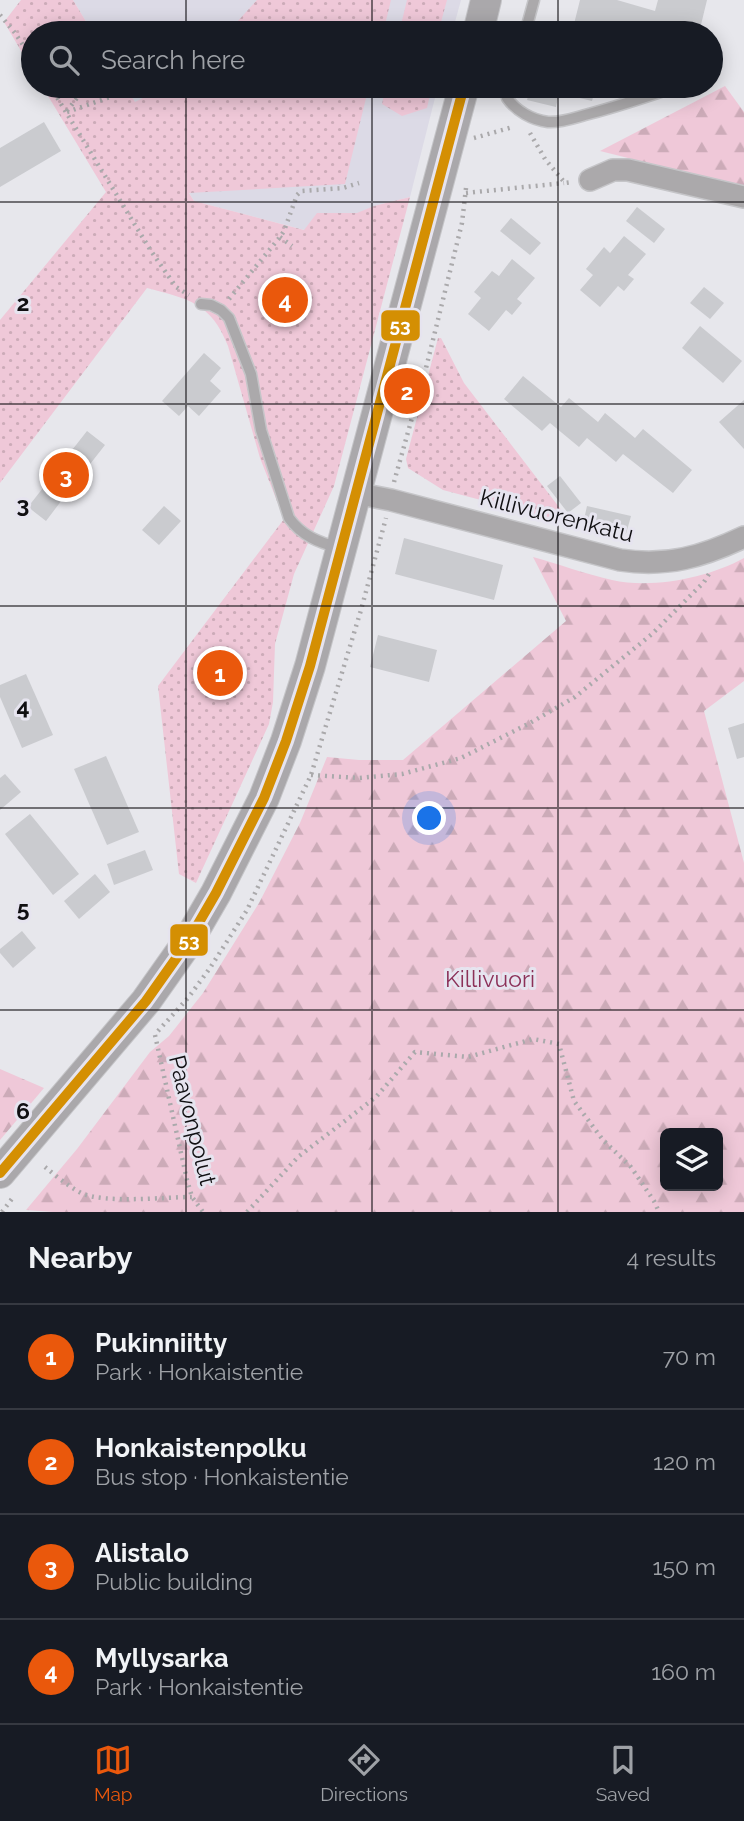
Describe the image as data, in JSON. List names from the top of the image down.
{
  "streets": {
    "street": ["Killivuorenkatu"],
    "path": ["Paavonpolut"]
  },
  "parks": ["Killivuori"],
  "lines": ["transit line 53"],
  "page": {
    "search": "Search here",
    "pins": [
      "4",
      "2",
      "3",
      "1"
    ],
    "heading": ["Nearby", "4 results"],
    "list": [
      {
        "mark": "1",
        "name": "Pukinniitty",
        "note": "Park · Honkaistentie",
        "value": "70 m"
      },
      {
        "mark": "2",
        "name": "Honkaistenpolku",
        "note": "Bus stop · Honkaistentie",
        "value": "120 m"
      },
      {
        "mark": "3",
        "name": "Alistalo",
        "note": "Public building",
        "value": "150 m"
      },
      {
        "mark": "4",
        "name": "Myllysarka",
        "note": "Park · Honkaistentie",
        "value": "160 m"
      }
    ],
    "nav": ["Map", "Directions", "Saved"]
  },
  "grid": {
    "rows": [
      "2",
      "3",
      "4",
      "5",
      "6"
    ]
  }
}
